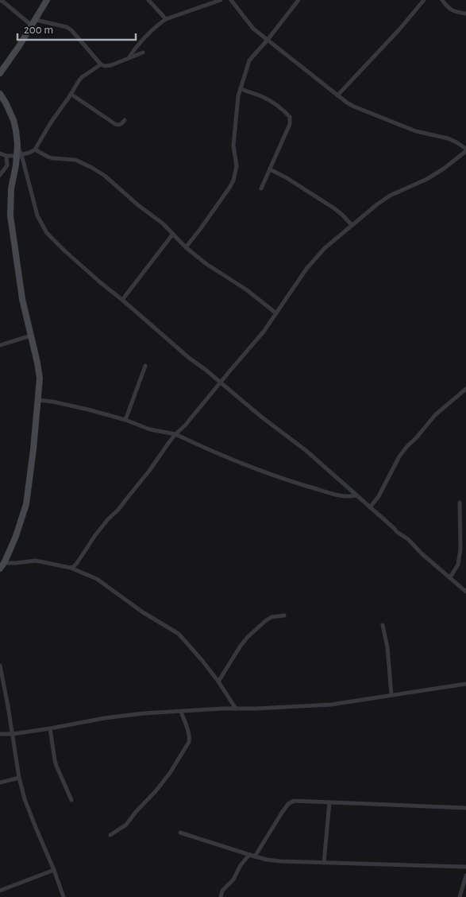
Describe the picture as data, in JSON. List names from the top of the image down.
{
  "scale_bar": "200 m"
}
